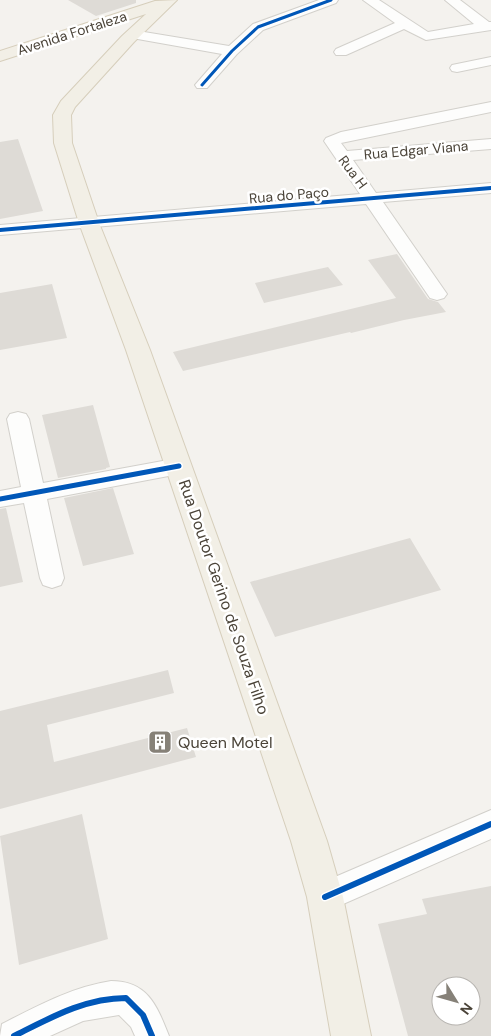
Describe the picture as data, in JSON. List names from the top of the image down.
{
  "streets": {
    "main road": ["Avenida Fortaleza", "Rua Doutor Gerino de Souza Filho"],
    "street": ["Rua Edgar Viana", "Rua H", "Rua do Paço"]
  },
  "crossings": [
    ["Avenida Fortaleza", "Rua Doutor Gerino de Souza Filho"],
    ["Rua Edgar Viana", "Rua H"],
    ["Rua H", "Rua do Paço"],
    ["Rua do Paço", "Rua Doutor Gerino de Souza Filho"]
  ],
  "places": {
    "building": ["Queen Motel"]
  },
  "north": "bottom right"
}
